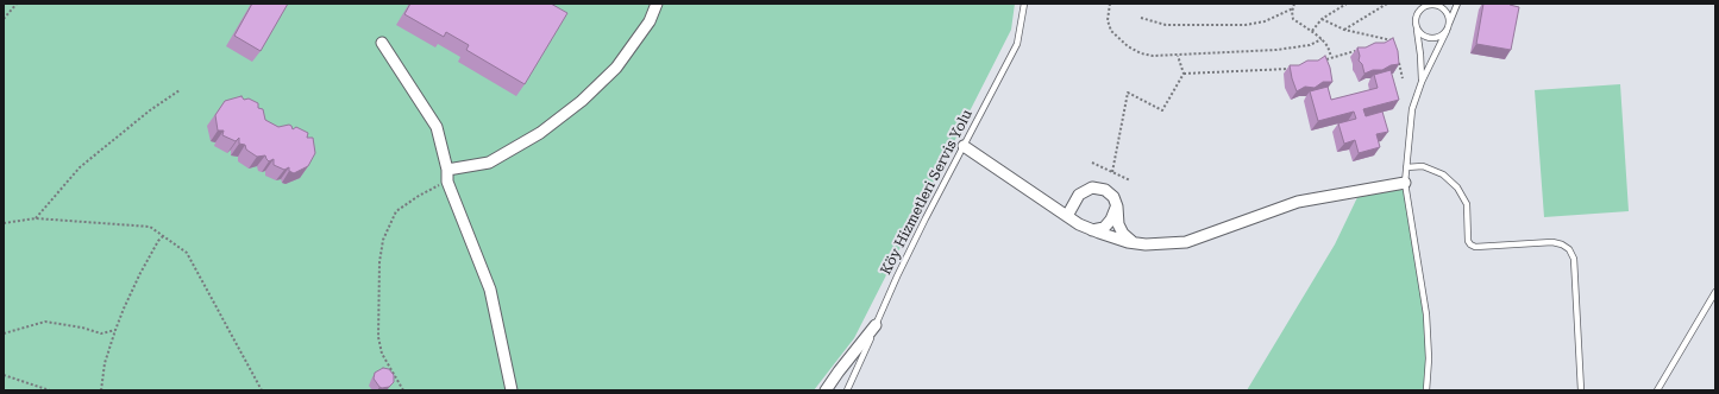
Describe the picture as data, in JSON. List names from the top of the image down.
{
  "streets": {
    "lane": ["Köy Hizmetleri Servis Yolu"]
  }
}
